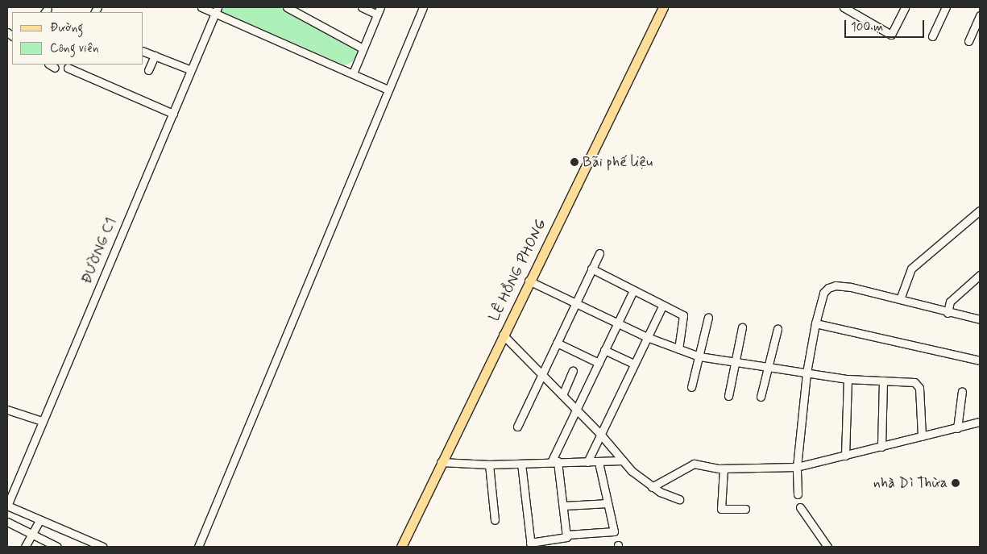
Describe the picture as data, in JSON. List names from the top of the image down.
{
  "streets": {
    "main road": ["LÊ HỒNG PHONG"],
    "street": ["ĐƯỜNG C1"]
  },
  "places": ["Bãi phế liệu", "nhà Dì Thừa"],
  "legend": ["Đường", "Công viên"],
  "scale_bar": "100 m"
}
